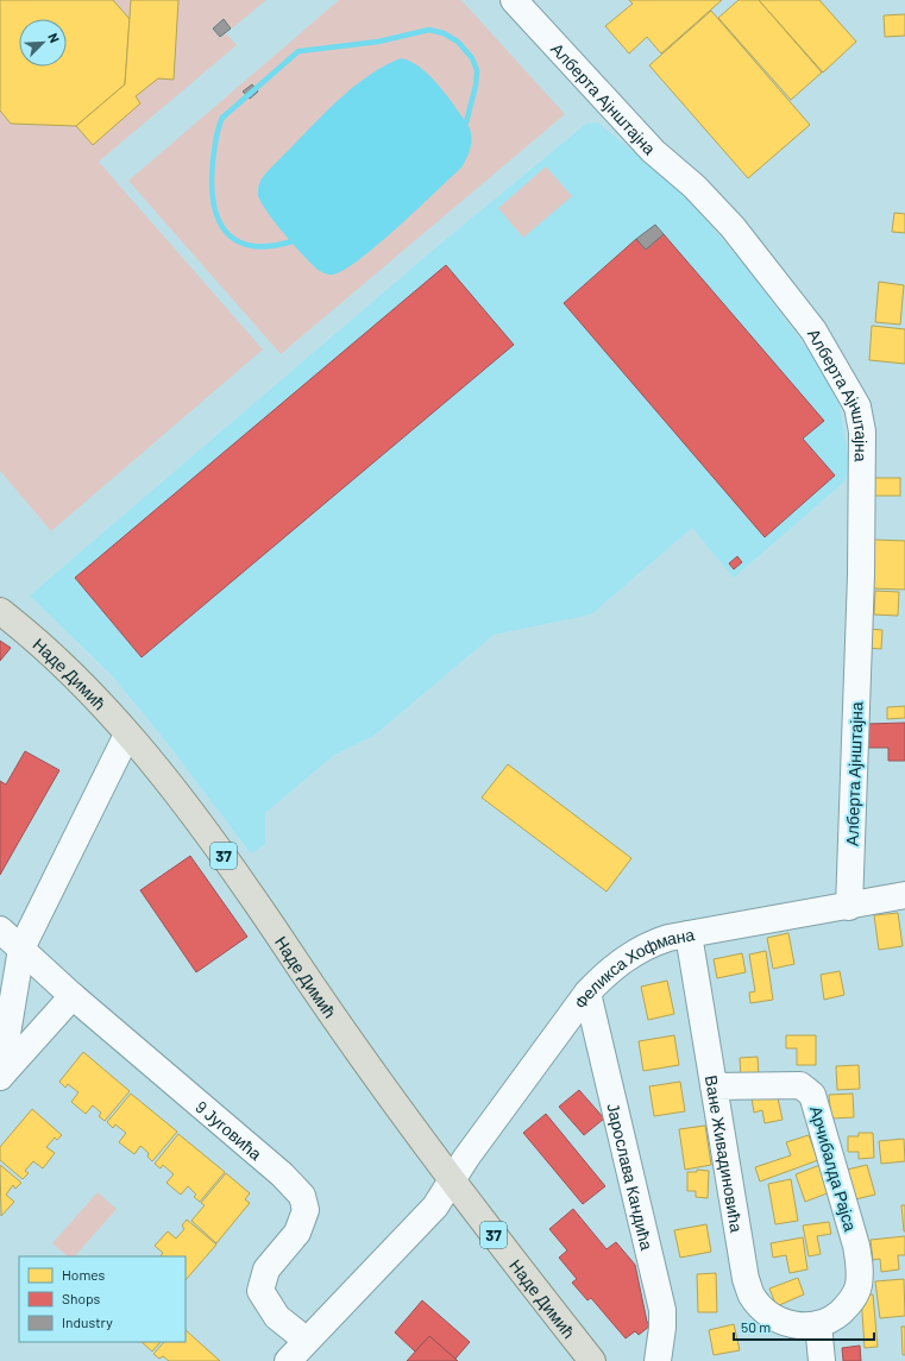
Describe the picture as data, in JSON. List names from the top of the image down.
{
  "streets": {
    "main road": ["Наде Димић", "37"],
    "street": [
      "Алберта Ајнштајна",
      "Феликса Хофмана",
      "9 Југовића",
      "Ване Живадиновића",
      "Арчибалда Рајса",
      "Јарослава Кандића"
    ]
  },
  "crossings": [
    ["Алберта Ајнштајна", "Феликса Хофмана"],
    ["Наде Димић", "Феликса Хофмана"],
    ["Феликса Хофмана", "9 Југовића"],
    ["Феликса Хофмана", "Ване Живадиновића"],
    ["Феликса Хофмана", "Јарослава Кандића"],
    ["Ване Живадиновића", "Арчибалда Рајса"]
  ],
  "legend": ["Homes", "Shops", "Industry"],
  "scale_bar": "50 m",
  "north": "top right"
}
